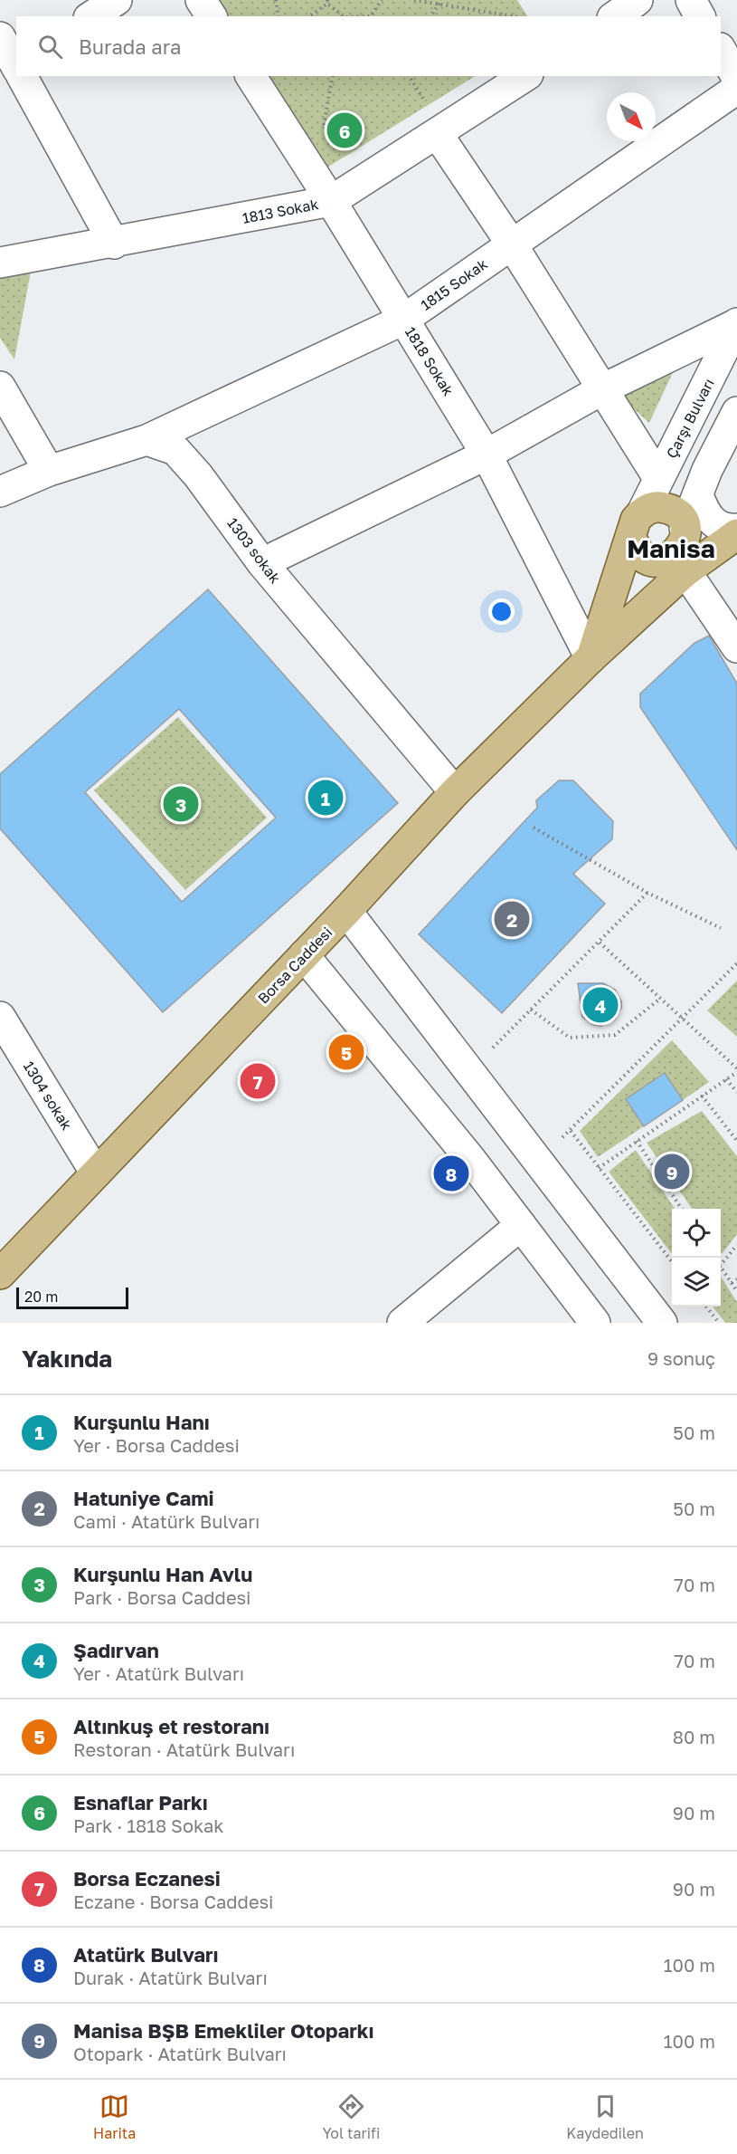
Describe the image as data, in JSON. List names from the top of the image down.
{
  "streets": {
    "main road": ["Borsa Caddesi"],
    "street": [
      "1813 Sokak",
      "1815 Sokak",
      "1818 Sokak",
      "Çarşı Bulvarı",
      "1303 sokak",
      "1304 sokak"
    ]
  },
  "crossings": [
    ["1813 Sokak", "1818 Sokak"],
    ["1815 Sokak", "1818 Sokak"],
    ["1815 Sokak", "1303 sokak"],
    ["1818 Sokak", "Borsa Caddesi"],
    ["Çarşı Bulvarı", "Borsa Caddesi"],
    ["1303 sokak", "Borsa Caddesi"],
    ["Borsa Caddesi", "1304 sokak"]
  ],
  "districts": ["Manisa"],
  "scale_bar": "20 m",
  "north": "bottom right",
  "page": {
    "search": "Burada ara",
    "pins": [
      "6",
      "1",
      "3",
      "2",
      "4",
      "5",
      "7",
      "9",
      "8"
    ],
    "scale": "20 m",
    "heading": ["Yakında", "9 sonuç"],
    "list": [
      {
        "mark": "1",
        "name": "Kurşunlu Hanı",
        "note": "Yer · Borsa Caddesi",
        "value": "50 m"
      },
      {
        "mark": "2",
        "name": "Hatuniye Cami",
        "note": "Cami · Atatürk Bulvarı",
        "value": "50 m"
      },
      {
        "mark": "3",
        "name": "Kurşunlu Han Avlu",
        "note": "Park · Borsa Caddesi",
        "value": "70 m"
      },
      {
        "mark": "4",
        "name": "Şadırvan",
        "note": "Yer · Atatürk Bulvarı",
        "value": "70 m"
      },
      {
        "mark": "5",
        "name": "Altınkuş et restoranı",
        "note": "Restoran · Atatürk Bulvarı",
        "value": "80 m"
      },
      {
        "mark": "6",
        "name": "Esnaflar Parkı",
        "note": "Park · 1818 Sokak",
        "value": "90 m"
      },
      {
        "mark": "7",
        "name": "Borsa Eczanesi",
        "note": "Eczane · Borsa Caddesi",
        "value": "90 m"
      },
      {
        "mark": "8",
        "name": "Atatürk Bulvarı",
        "note": "Durak · Atatürk Bulvarı",
        "value": "100 m"
      },
      {
        "mark": "9",
        "name": "Manisa BŞB Emekliler Otoparkı",
        "note": "Otopark · Atatürk Bulvarı",
        "value": "100 m"
      }
    ],
    "nav": ["Harita", "Yol tarifi", "Kaydedilen"]
  }
}
